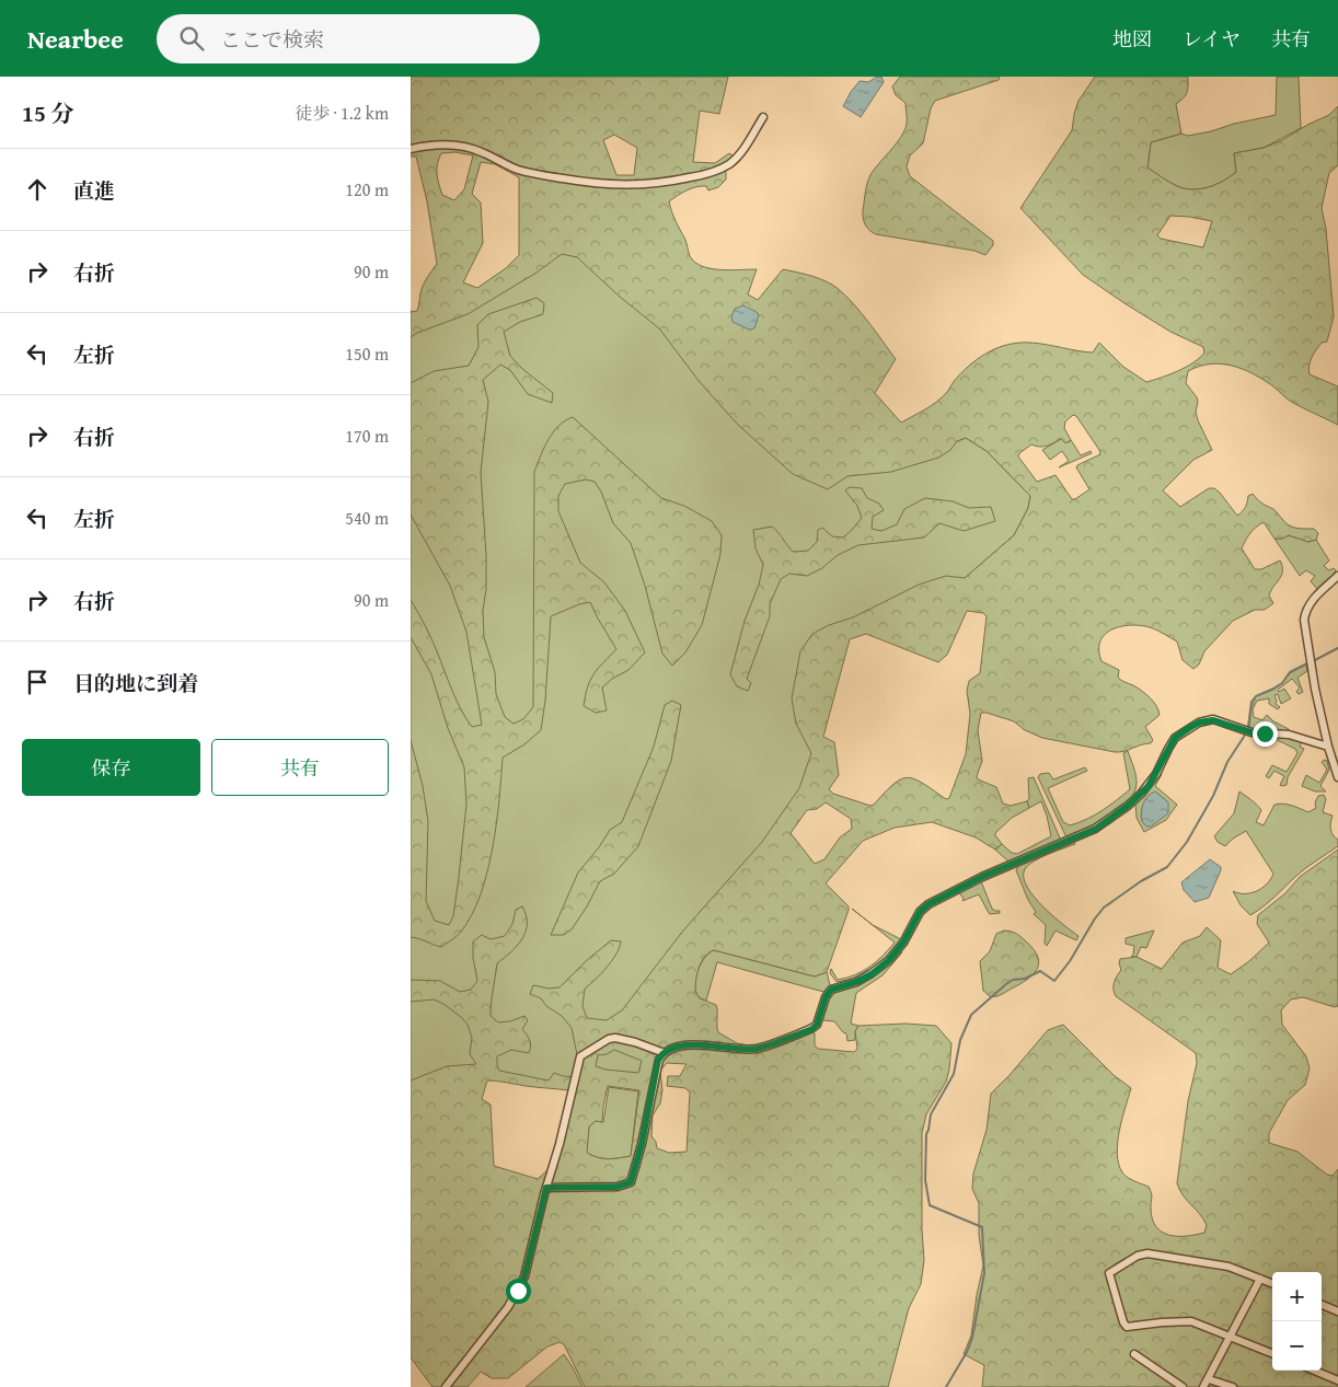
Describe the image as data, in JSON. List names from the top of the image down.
{
  "page": {
    "header": "Nearbee",
    "search": "ここで検索",
    "nav": ["地図", "レイヤ", "共有"],
    "heading": ["15 分", "徒歩 · 1.2 km"],
    "list": [
      ["直進", "120 m"],
      ["右折", "90 m"],
      ["左折", "150 m"],
      ["右折", "170 m"],
      ["左折", "540 m"],
      ["右折", "90 m"],
      "目的地に到着"
    ],
    "buttons": ["保存", "共有"],
    "map_buttons": ["+", "−"]
  }
}
